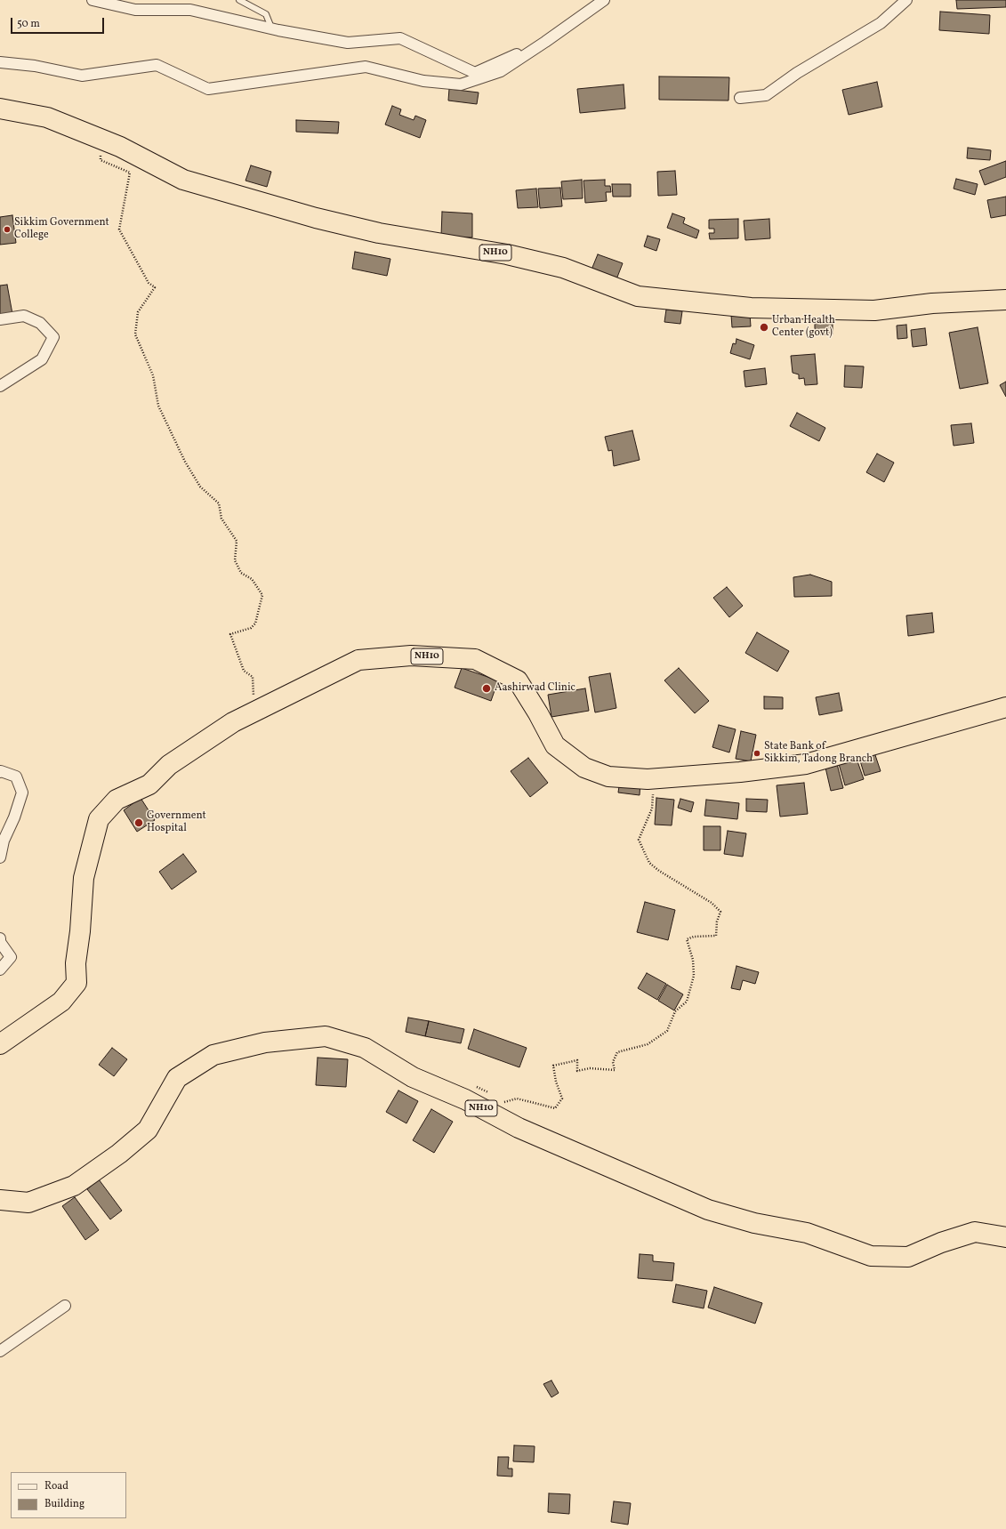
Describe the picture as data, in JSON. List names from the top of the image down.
{
  "streets": {
    "highway": ["NH10"]
  },
  "places": [
    "Sikkim Government College",
    "Urban Health Center (govt)",
    "Aashirwad Clinic",
    "State Bank of Sikkim, Tadong Branch",
    "Government Hospital"
  ],
  "legend": ["Road", "Building"],
  "scale_bar": "50 m"
}
